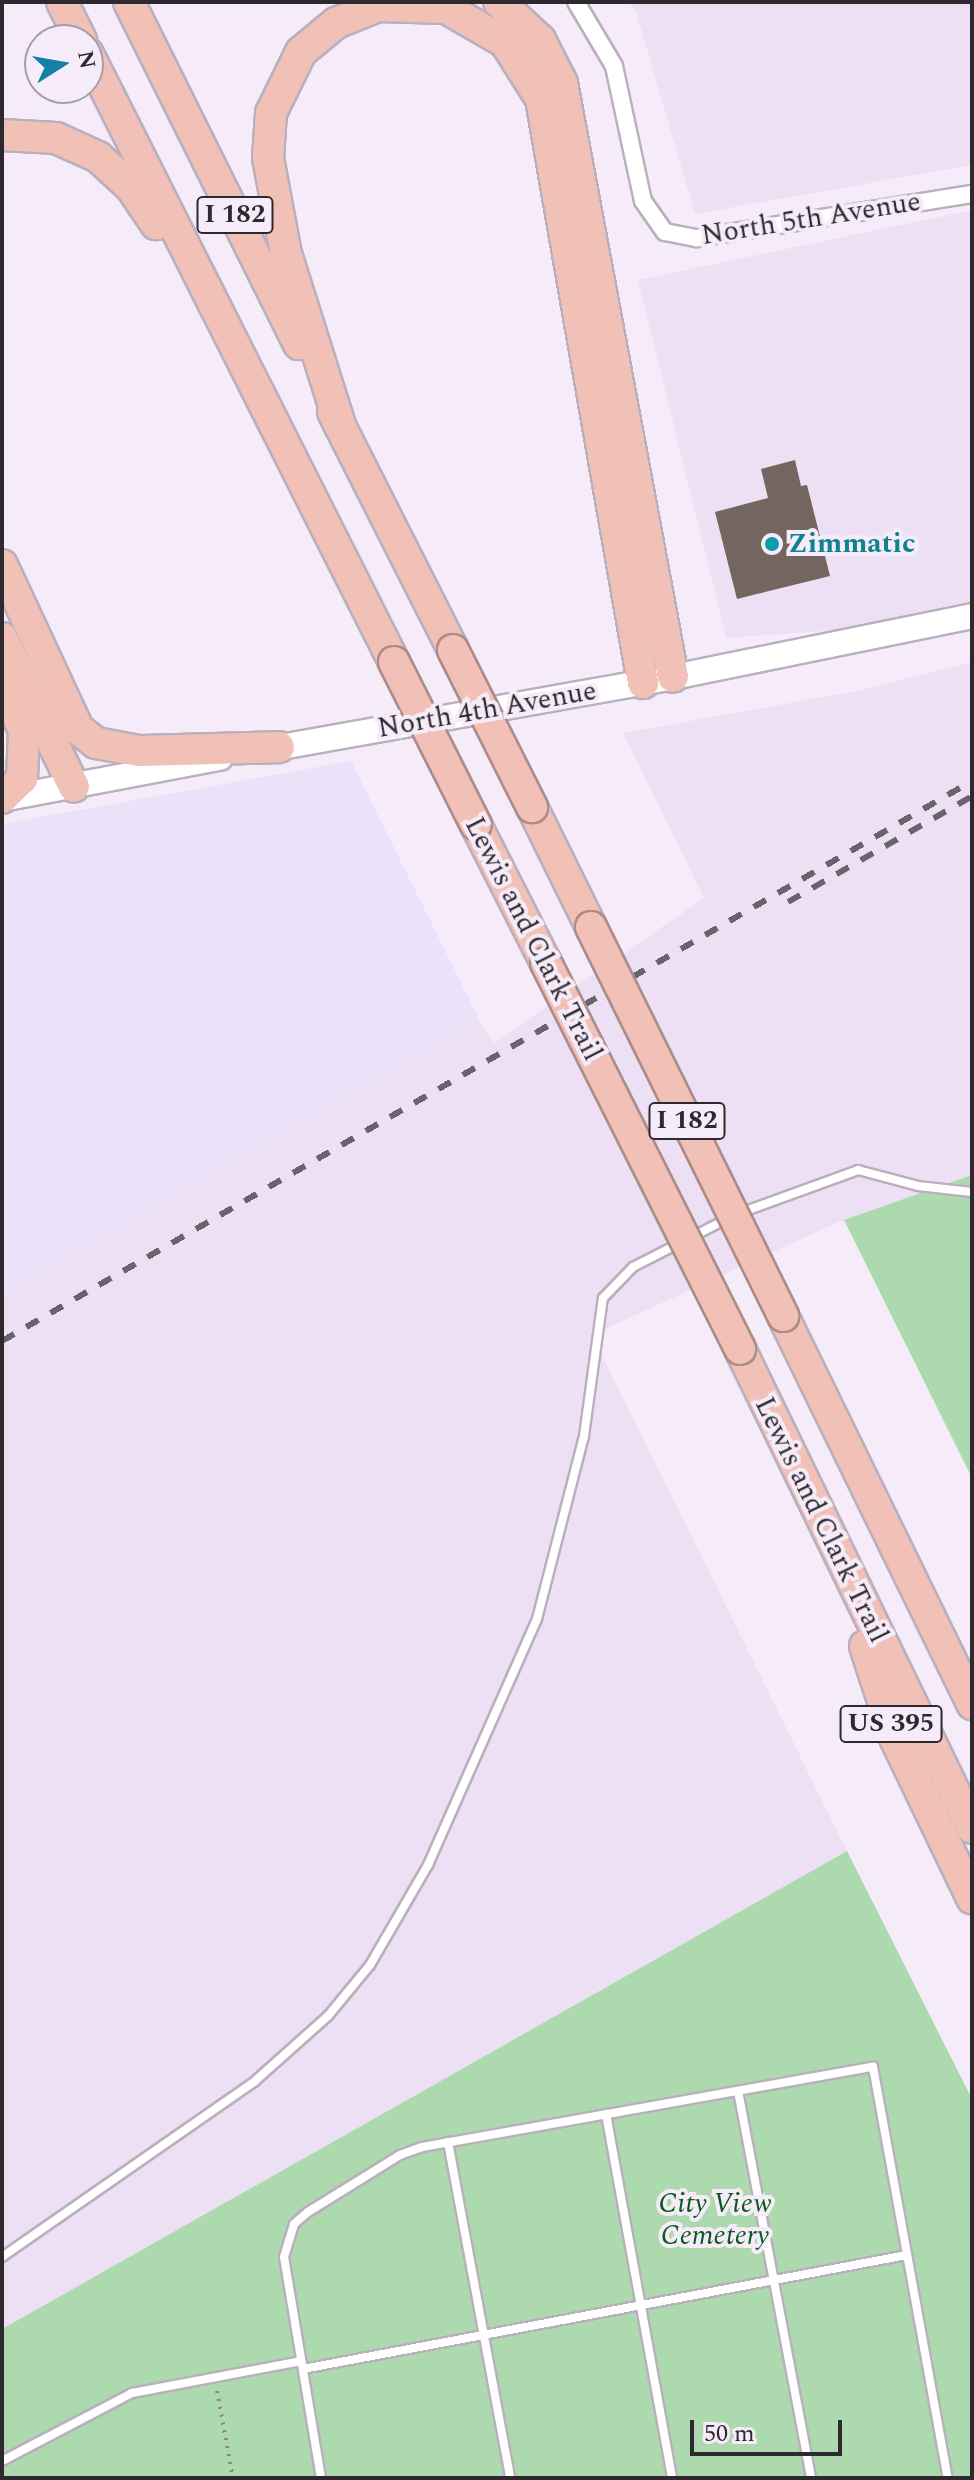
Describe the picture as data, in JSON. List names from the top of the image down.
{
  "streets": {
    "highway": ["I 182", "Lewis and Clark Trail", "US 395"],
    "main road": ["North 4th Avenue"],
    "street": ["North 5th Avenue"]
  },
  "crossings": [
    ["Lewis and Clark Trail", "US 395"]
  ],
  "parks": ["City View Cemetery"],
  "places": ["Zimmatic"],
  "scale_bar": "50 m",
  "north": "right"
}
